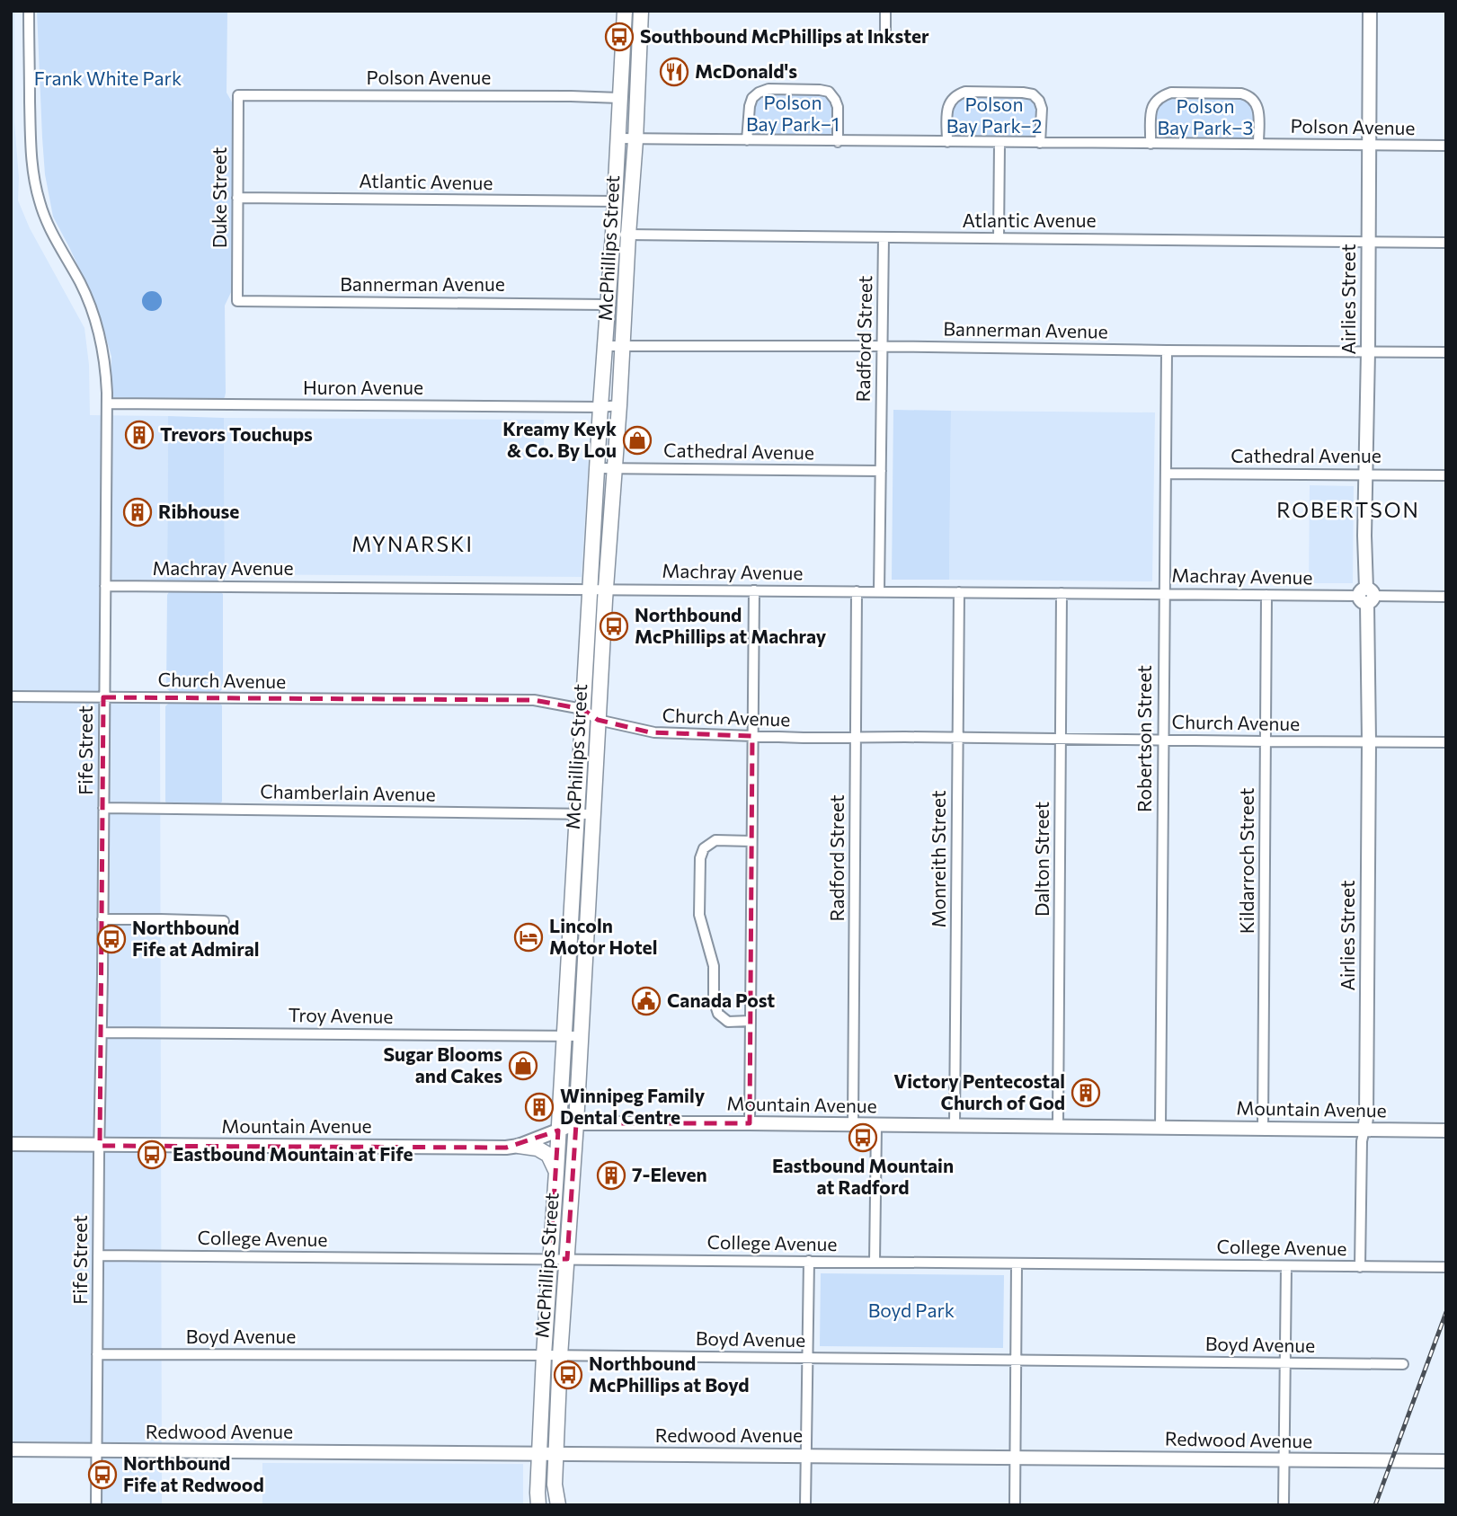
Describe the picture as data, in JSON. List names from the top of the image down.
{
  "streets": {
    "main road": ["McPhillips Street"],
    "street": [
      "Polson Avenue",
      "Atlantic Avenue",
      "Duke Street",
      "Bannerman Avenue",
      "Airlies Street",
      "Radford Street",
      "Huron Avenue",
      "Cathedral Avenue",
      "Machray Avenue",
      "Church Avenue",
      "Robertson Street",
      "Fife Street",
      "Chamberlain Avenue",
      "Monreith Street",
      "Dalton Street",
      "Kildarroch Street",
      "Troy Avenue",
      "Mountain Avenue",
      "College Avenue",
      "Boyd Avenue",
      "Redwood Avenue"
    ]
  },
  "crossings": [
    ["Polson Avenue", "Duke Street"],
    ["Polson Avenue", "McPhillips Street"],
    ["Polson Avenue", "Airlies Street"],
    ["Atlantic Avenue", "Duke Street"],
    ["Atlantic Avenue", "McPhillips Street"],
    ["Atlantic Avenue", "Airlies Street"],
    ["Atlantic Avenue", "Radford Street"],
    ["Duke Street", "Bannerman Avenue"],
    ["McPhillips Street", "Bannerman Avenue"],
    ["McPhillips Street", "Huron Avenue"],
    ["McPhillips Street", "Cathedral Avenue"],
    ["McPhillips Street", "Machray Avenue"],
    ["McPhillips Street", "Church Avenue"],
    ["McPhillips Street", "Chamberlain Avenue"],
    ["McPhillips Street", "Troy Avenue"],
    ["McPhillips Street", "Mountain Avenue"],
    ["McPhillips Street", "College Avenue"],
    ["McPhillips Street", "Boyd Avenue"],
    ["McPhillips Street", "Redwood Avenue"],
    ["Bannerman Avenue", "Airlies Street"],
    ["Bannerman Avenue", "Radford Street"],
    ["Bannerman Avenue", "Robertson Street"],
    ["Airlies Street", "Cathedral Avenue"],
    ["Airlies Street", "Machray Avenue"],
    ["Airlies Street", "Church Avenue"],
    ["Airlies Street", "Mountain Avenue"],
    ["Airlies Street", "College Avenue"],
    ["Radford Street", "Cathedral Avenue"],
    ["Radford Street", "Machray Avenue"],
    ["Radford Street", "Church Avenue"],
    ["Radford Street", "Mountain Avenue"],
    ["Huron Avenue", "Fife Street"],
    ["Cathedral Avenue", "Robertson Street"],
    ["Machray Avenue", "Robertson Street"],
    ["Machray Avenue", "Fife Street"],
    ["Machray Avenue", "Monreith Street"],
    ["Machray Avenue", "Dalton Street"],
    ["Machray Avenue", "Kildarroch Street"],
    ["Church Avenue", "Robertson Street"],
    ["Church Avenue", "Fife Street"],
    ["Church Avenue", "Monreith Street"],
    ["Church Avenue", "Dalton Street"],
    ["Church Avenue", "Kildarroch Street"],
    ["Robertson Street", "Mountain Avenue"],
    ["Fife Street", "Chamberlain Avenue"],
    ["Fife Street", "Troy Avenue"],
    ["Fife Street", "Mountain Avenue"],
    ["Fife Street", "College Avenue"],
    ["Fife Street", "Boyd Avenue"],
    ["Fife Street", "Redwood Avenue"],
    ["Monreith Street", "Mountain Avenue"],
    ["Dalton Street", "Mountain Avenue"],
    ["Kildarroch Street", "Mountain Avenue"]
  ],
  "districts": ["ROBERTSON", "MYNARSKI"],
  "parks": [
    "Frank White Park",
    "Polson Bay Park–1",
    "Polson Bay Park–2",
    "Polson Bay Park–3",
    "Boyd Park"
  ],
  "places": {
    "bus stop": [
      "Southbound McPhillips at Inkster",
      "Northbound McPhillips at Machray",
      "Northbound Fife at Admiral",
      "Eastbound Mountain at Radford",
      "Eastbound Mountain at Fife",
      "Northbound McPhillips at Boyd",
      "Northbound Fife at Redwood"
    ],
    "restaurant": ["McDonald's"],
    "building": [
      "Trevors Touchups",
      "Ribhouse",
      "Victory Pentecostal Church of God",
      "Winnipeg Family Dental Centre",
      "7-Eleven"
    ],
    "shop": ["Kreamy Keyk & Co. By Lou", "Sugar Blooms and Cakes"],
    "hotel": ["Lincoln Motor Hotel"],
    "public building": ["Canada Post"]
  }
}
